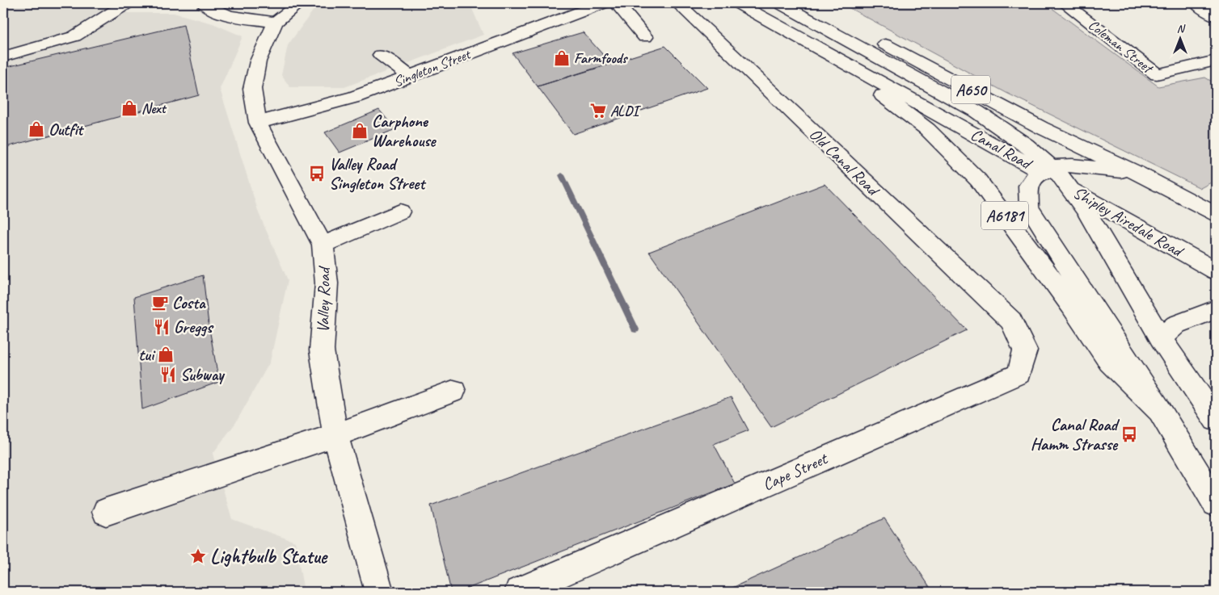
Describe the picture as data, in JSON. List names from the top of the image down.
{
  "streets": {
    "main road": [
      "Coleman Street",
      "Singleton Street",
      "A650",
      "Canal Road",
      "Old Canal Road",
      "A6181",
      "Shipley Airedale Road",
      "Valley Road",
      "Cape Street"
    ]
  },
  "crossings": [
    ["Singleton Street", "Valley Road"],
    ["A650", "Canal Road"],
    ["Canal Road", "Shipley Airedale Road"],
    ["Old Canal Road", "Cape Street"]
  ],
  "places": {
    "shop": [
      "Farmfoods",
      "Next",
      "Outfit",
      "Carphone Warehouse",
      "tui"
    ],
    "supermarket": ["ALDI"],
    "bus stop": ["Valley Road Singleton Street", "Canal Road Hamm Strasse"],
    "cafe": ["Costa"],
    "restaurant": ["Greggs", "Subway"],
    "place": ["Lightbulb Statue"]
  },
  "north": "top"
}
